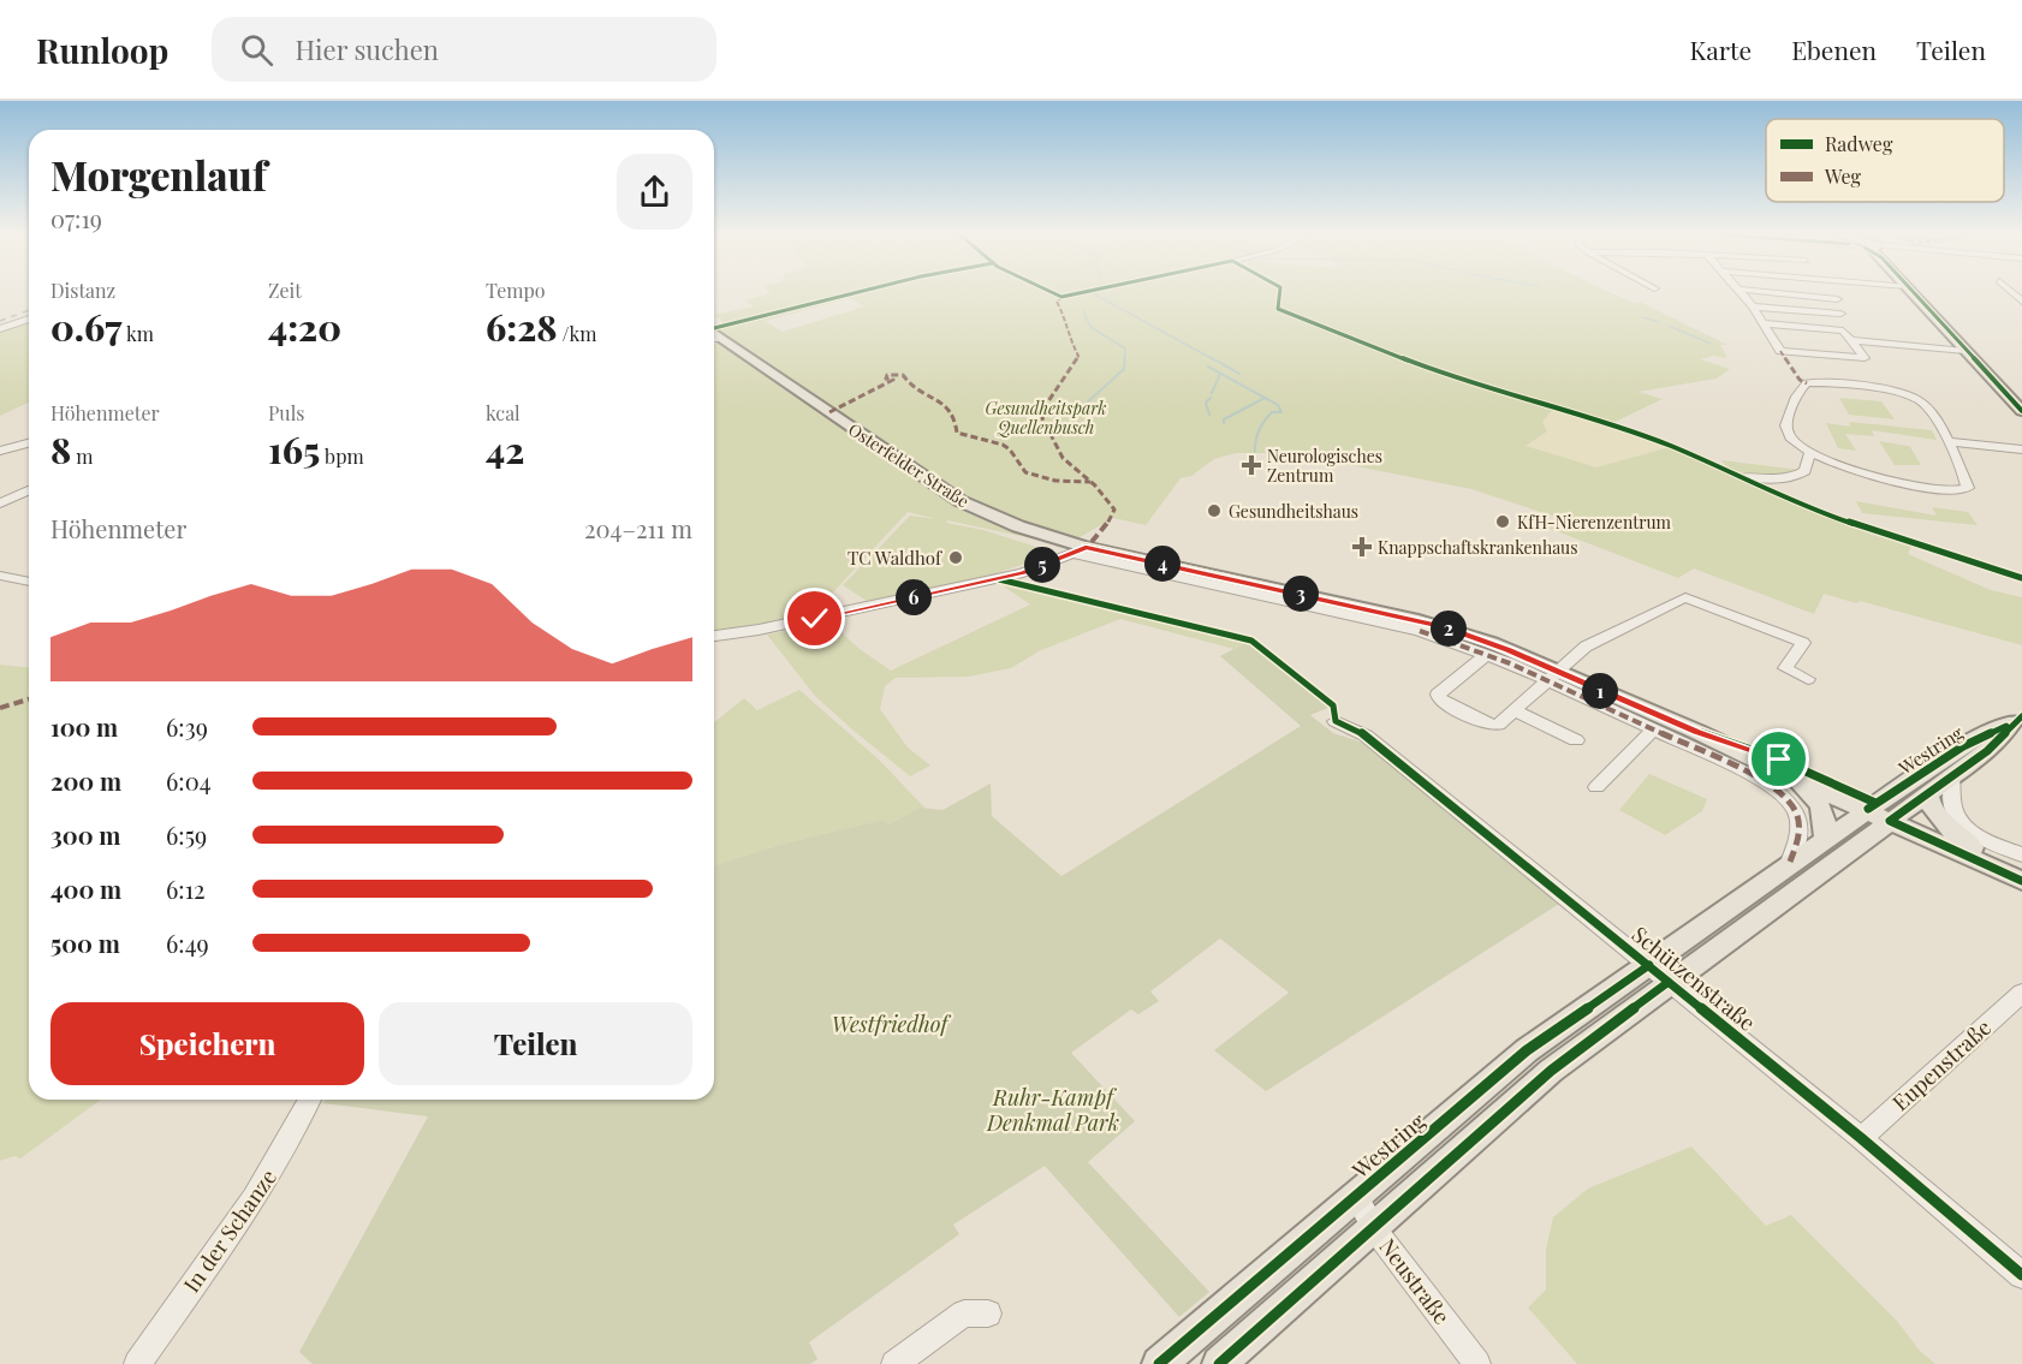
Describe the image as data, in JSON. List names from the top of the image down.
{
  "streets": {
    "main road": ["Osterfelder Straße", "Westring"],
    "street": [
      "Schützenstraße",
      "Eupenstraße",
      "In der Schanze",
      "Neustraße"
    ]
  },
  "crossings": [
    ["Osterfelder Straße", "Westring"],
    ["Westring", "Schützenstraße"],
    ["Westring", "Neustraße"],
    ["Schützenstraße", "Eupenstraße"]
  ],
  "parks": ["Gesundheitspark Quellenbusch", "Westfriedhof", "Ruhr-Kampf Denkmal Park"],
  "places": {
    "health": ["Neurologisches Zentrum", "Knappschaftskrankenhaus"],
    "other": ["Gesundheitshaus", "KfH-Nierenzentrum", "TC Waldhof"]
  },
  "legend": ["Radweg", "Weg"],
  "page": {
    "header": "Runloop",
    "search": "Hier suchen",
    "nav": ["Karte", "Ebenen", "Teilen"],
    "heading": ["Morgenlauf", "07:19"],
    "stats": [
      ["Distanz", "0.67 km"],
      ["Zeit", "4:20"],
      ["Tempo", "6:28 /km"],
      ["Höhenmeter", "8 m"],
      ["Puls", "165 bpm"],
      ["kcal", "42"]
    ],
    "chart": ["Höhenmeter", "204–211 m"],
    "pins": [
      "4",
      "5",
      "3",
      "6",
      "2",
      "1"
    ],
    "list": [
      {
        "name": "100 m",
        "note": "6:39"
      },
      {
        "name": "200 m",
        "note": "6:04"
      },
      {
        "name": "300 m",
        "note": "6:59"
      },
      {
        "name": "400 m",
        "note": "6:12"
      },
      {
        "name": "500 m",
        "note": "6:49"
      }
    ],
    "buttons": ["Speichern", "Teilen"]
  }
}
